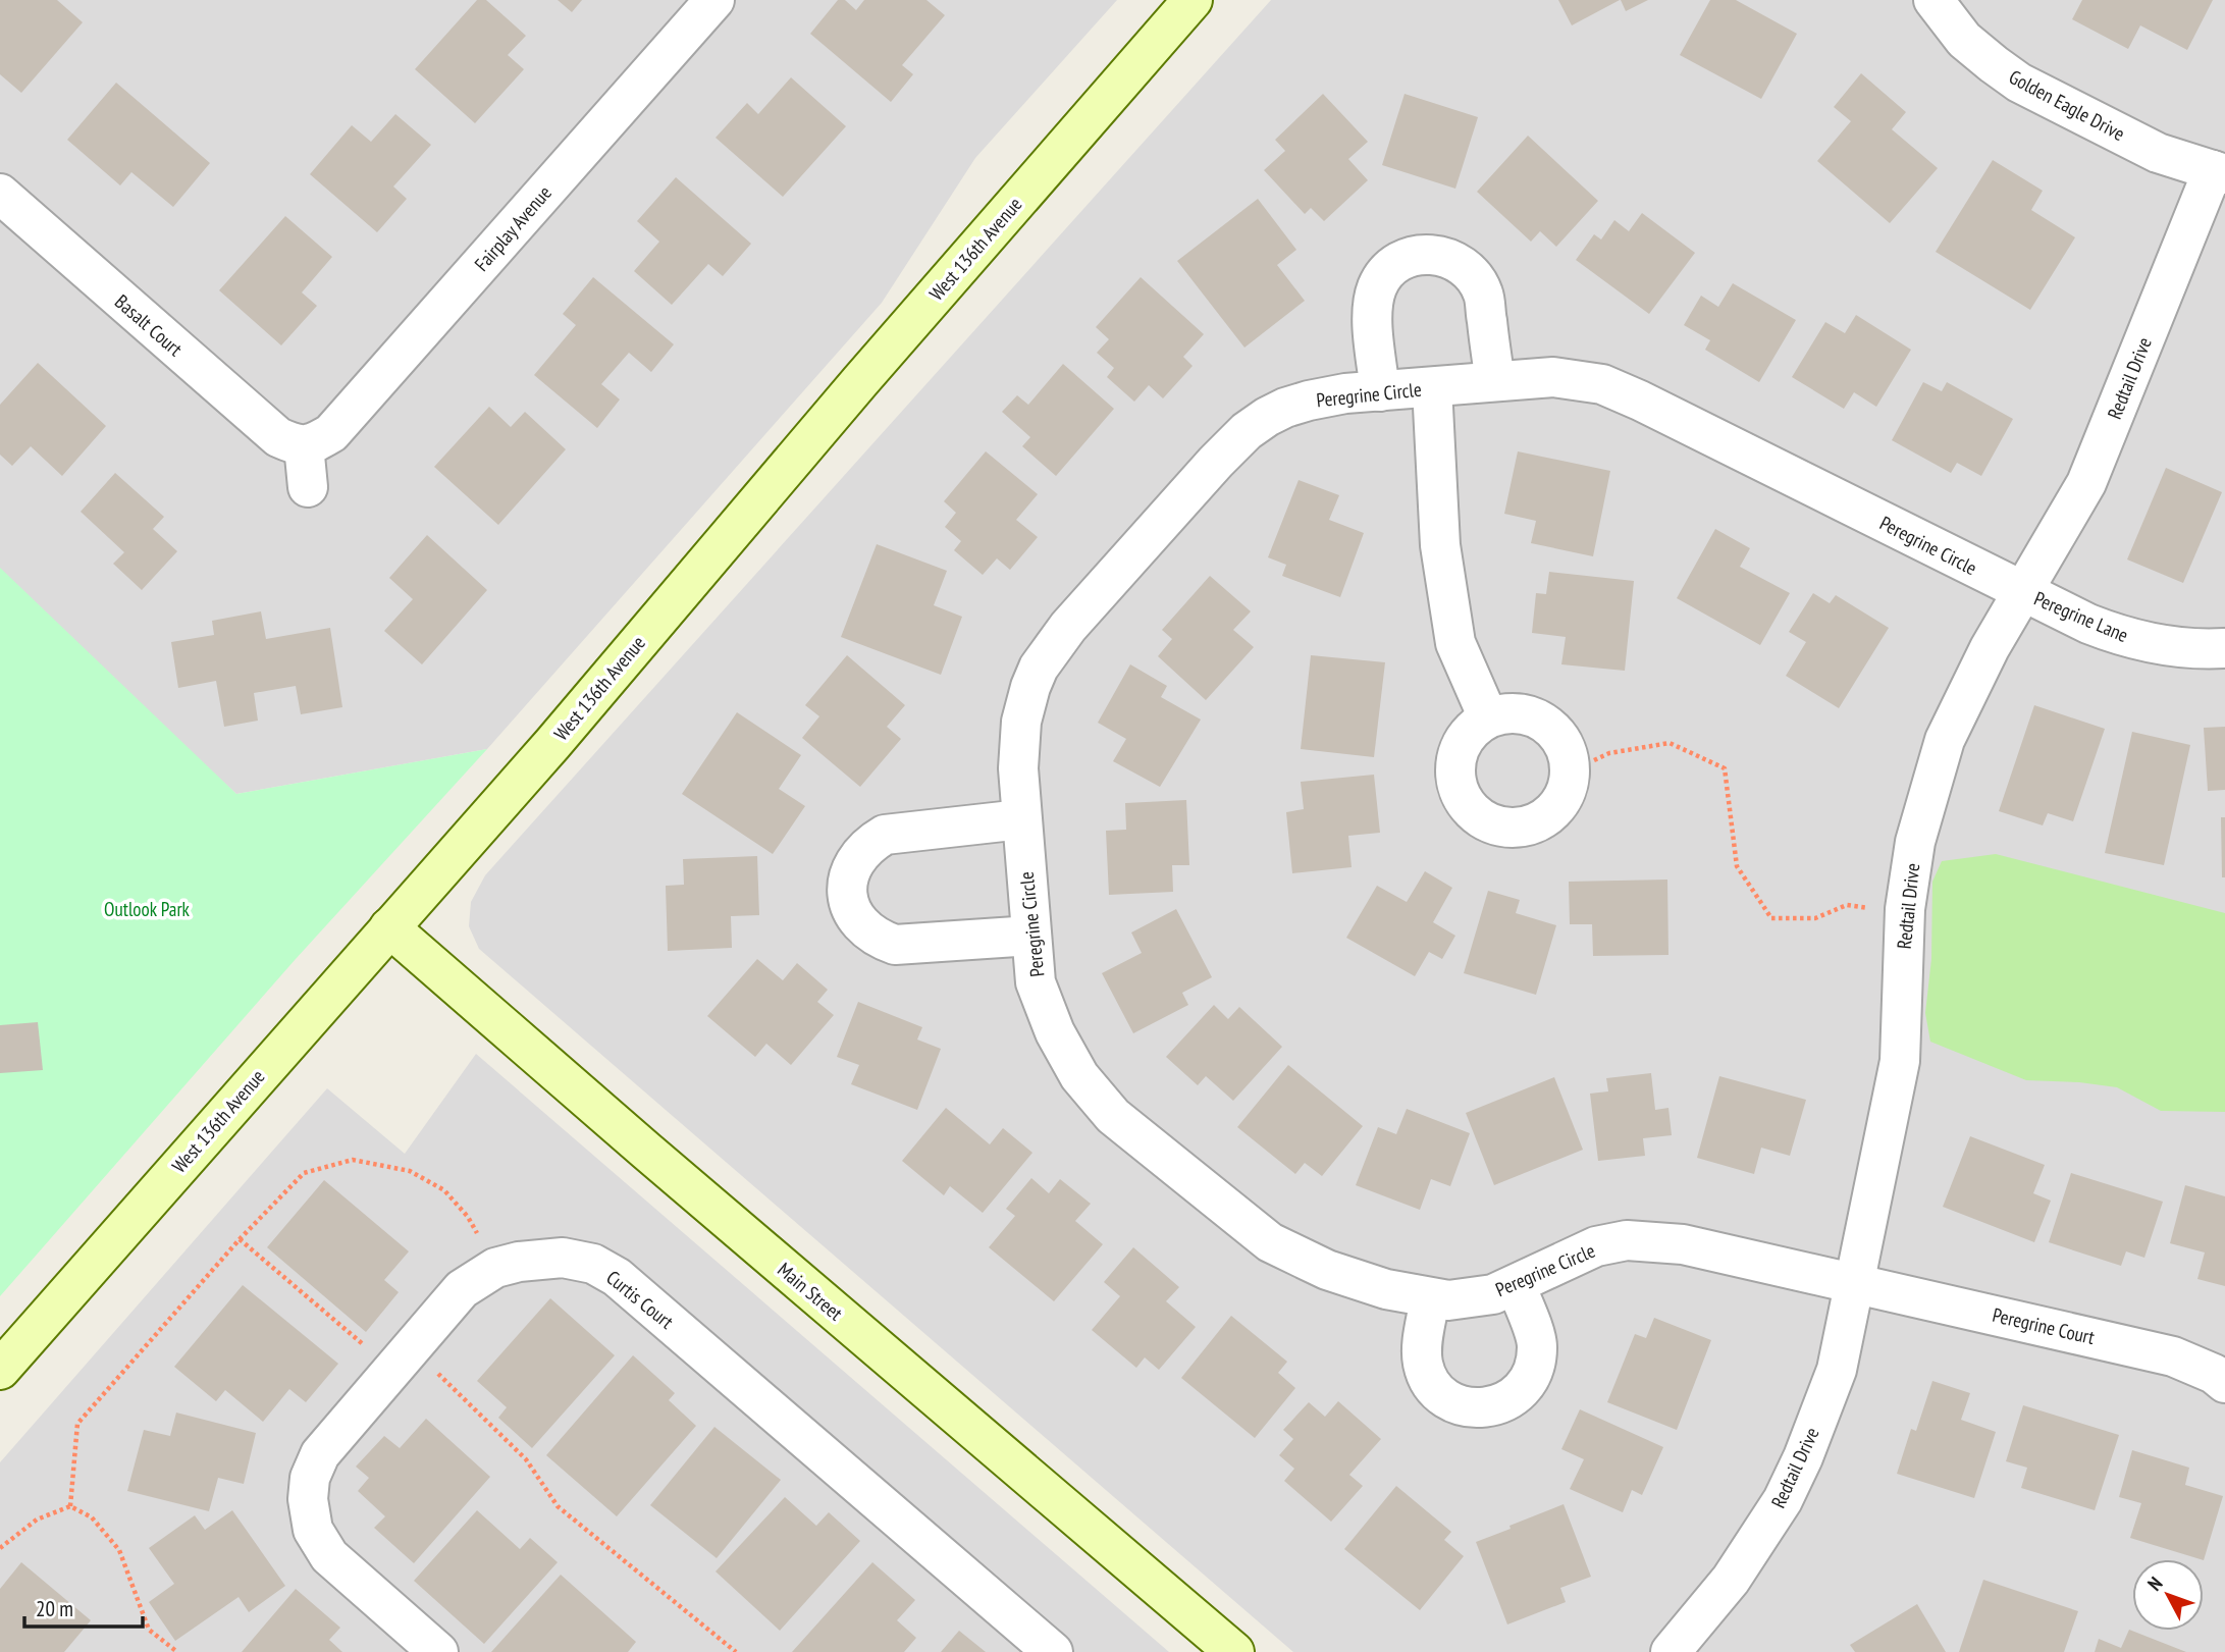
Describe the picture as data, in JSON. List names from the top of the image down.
{
  "streets": {
    "main road": ["West 136th Avenue", "Main Street"],
    "street": [
      "Golden Eagle Drive",
      "Fairplay Avenue",
      "Basalt Court",
      "Redtail Drive",
      "Peregrine Circle",
      "Peregrine Lane",
      "Curtis Court",
      "Peregrine Court"
    ]
  },
  "crossings": [
    ["Golden Eagle Drive", "Redtail Drive"],
    ["Fairplay Avenue", "Basalt Court"],
    ["West 136th Avenue", "Main Street"],
    ["Redtail Drive", "Peregrine Circle"],
    ["Redtail Drive", "Peregrine Lane"],
    ["Redtail Drive", "Peregrine Court"],
    ["Peregrine Circle", "Peregrine Lane"],
    ["Peregrine Circle", "Peregrine Court"]
  ],
  "parks": ["Outlook Park"],
  "scale_bar": "20 m",
  "north": "top left"
}
